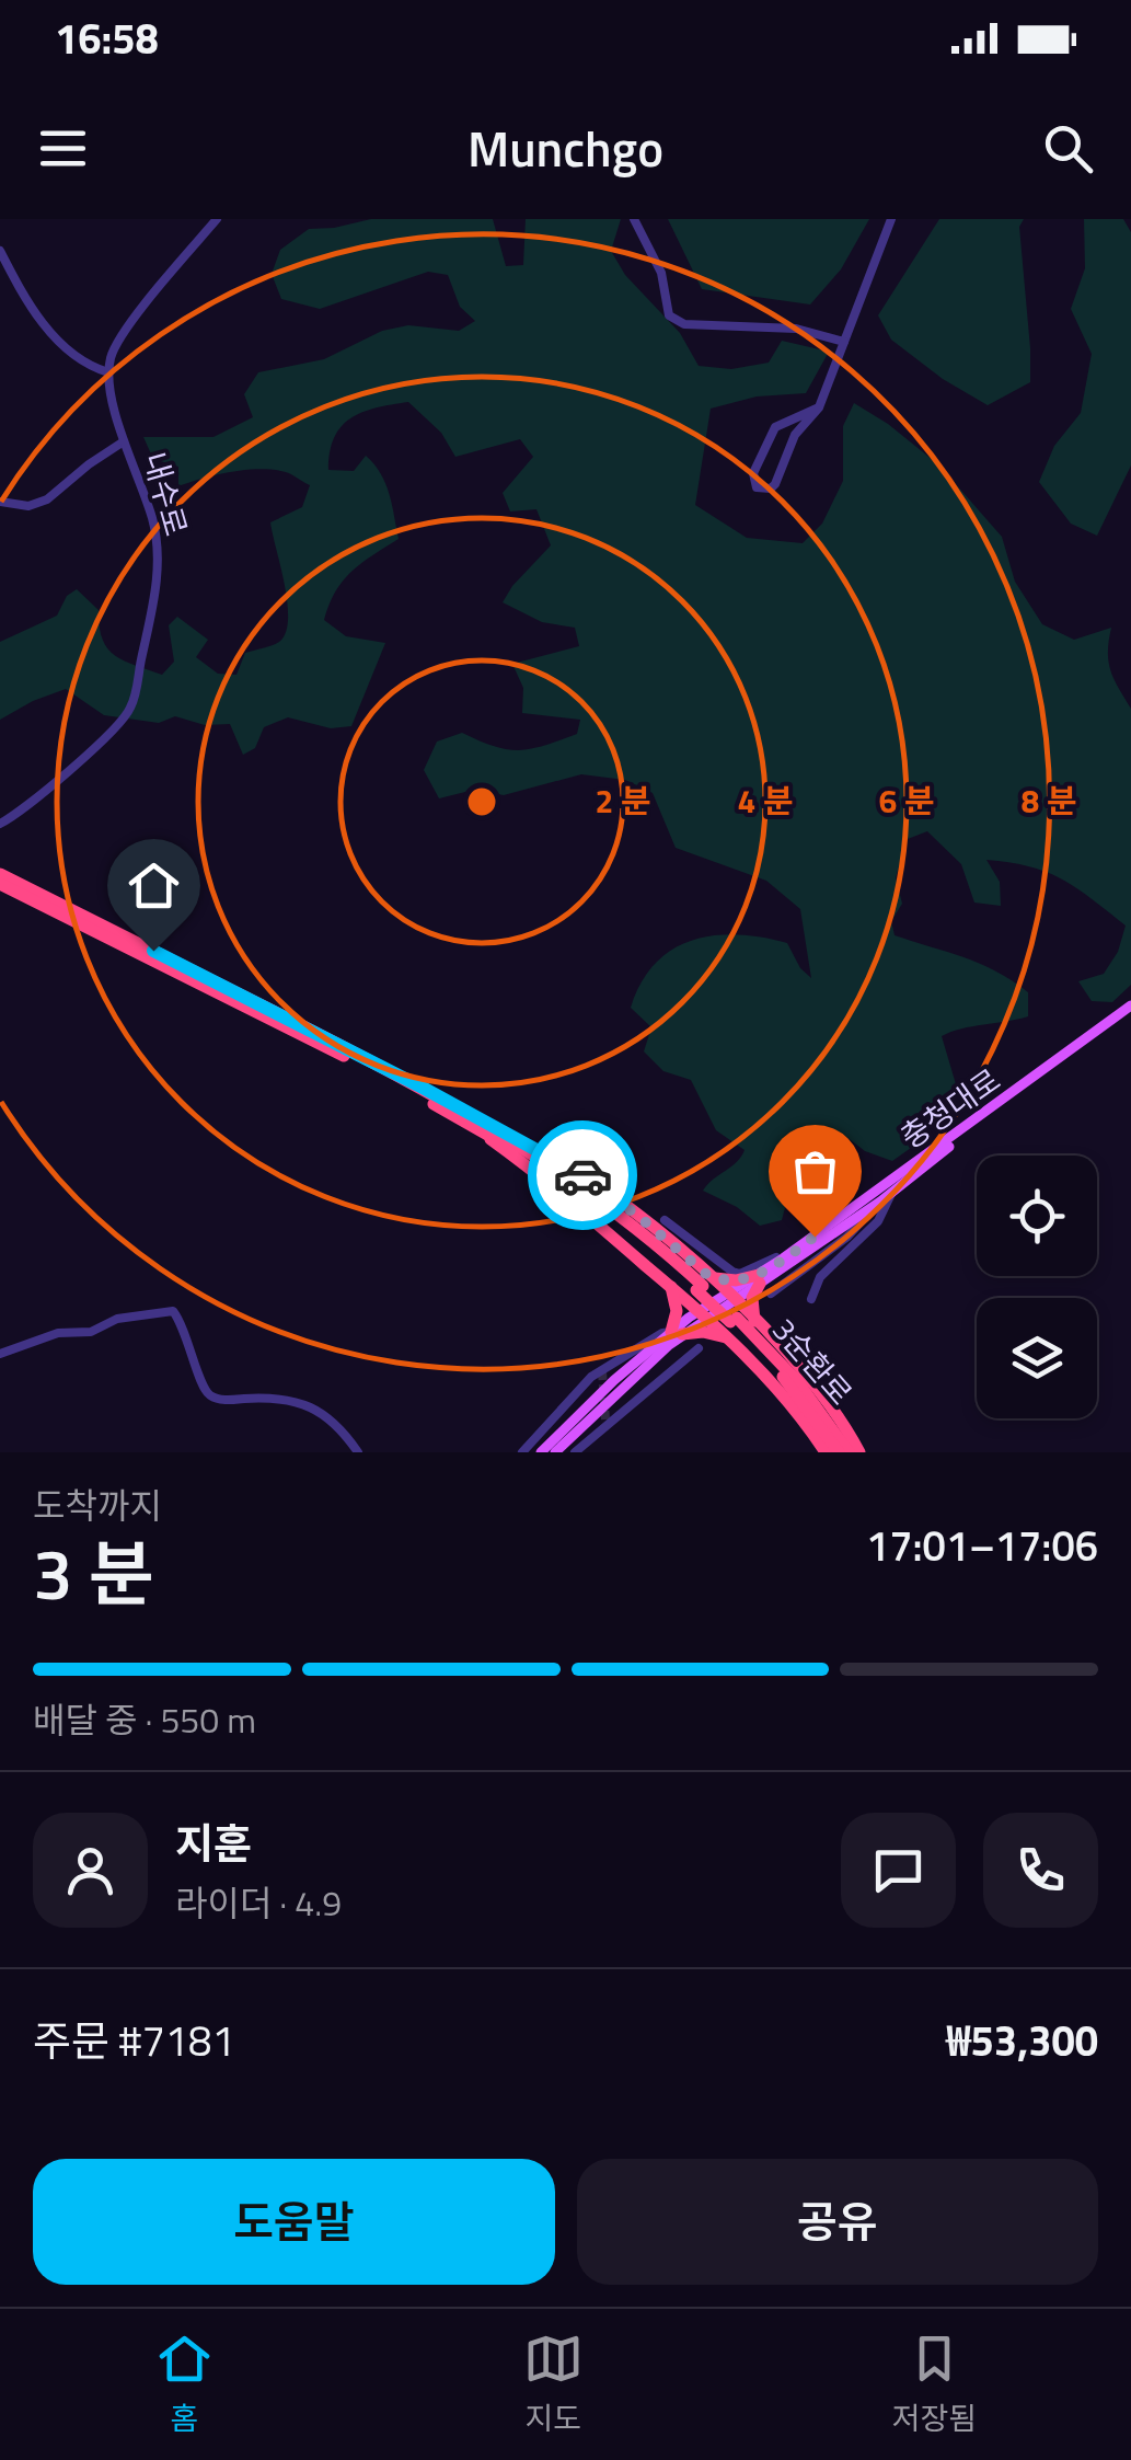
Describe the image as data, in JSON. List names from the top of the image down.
{
  "streets": {
    "highway": ["3순환로"],
    "main road": ["충청대로"],
    "street": ["내수로"]
  },
  "crossings": [
    ["충청대로", "3순환로"]
  ],
  "page": {
    "status": "16:58",
    "header": "Munchgo",
    "heading": ["3 분", "도착까지", "17:01–17:06"],
    "panel": [
      "지훈",
      "라이더 · 4.9",
      "주문 #7181",
      "₩53,300"
    ],
    "bar": "배달 중 · 550 m",
    "buttons": ["도움말", "공유"],
    "tabs": ["홈", "지도", "저장됨"]
  },
  "rings": [
    "2 분",
    "4 분",
    "6 분",
    "8 분"
  ]
}
